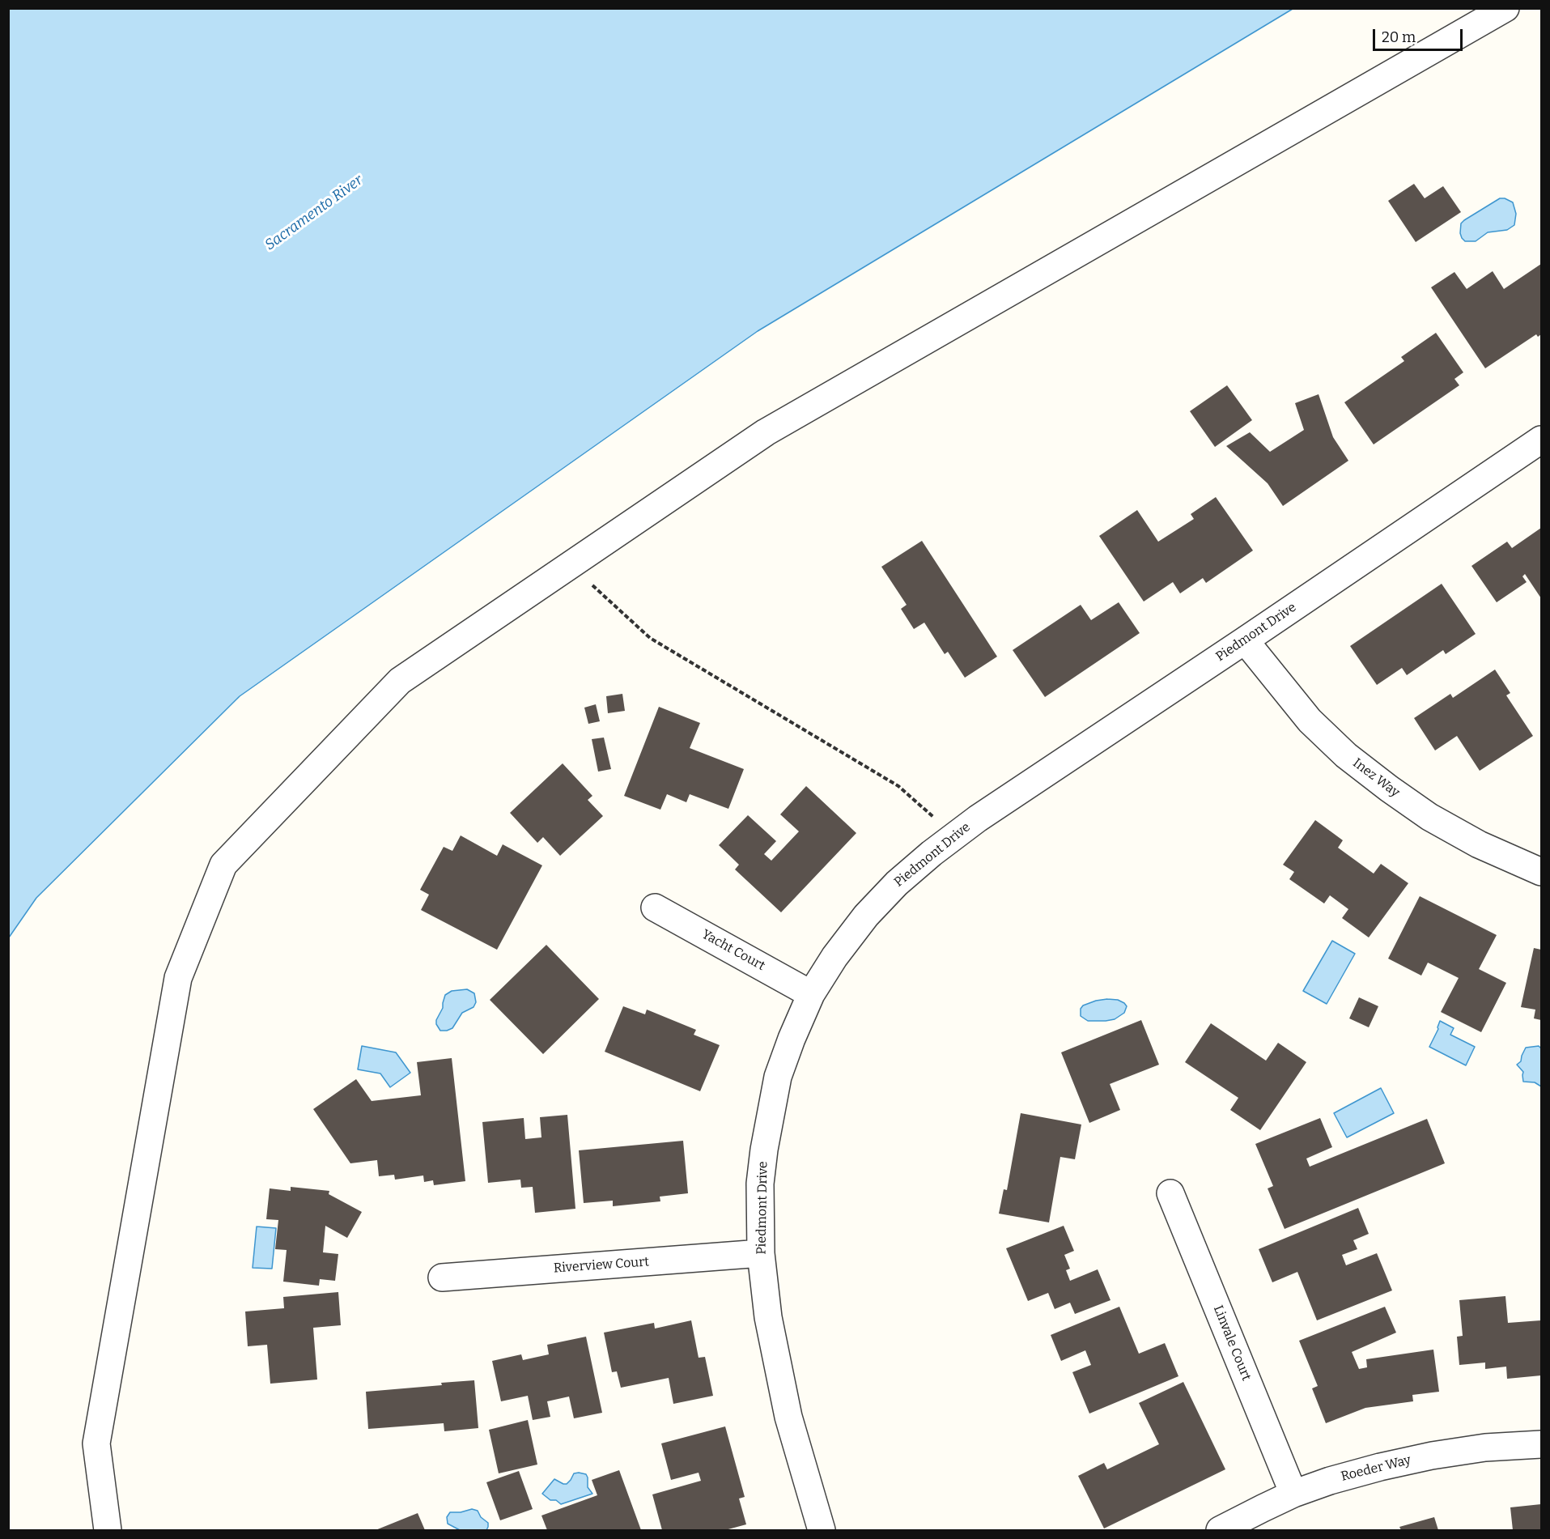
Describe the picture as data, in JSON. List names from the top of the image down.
{
  "streets": {
    "street": [
      "Piedmont Drive",
      "Inez Way",
      "Yacht Court",
      "Riverview Court",
      "Linvale Court",
      "Roeder Way"
    ]
  },
  "crossings": [
    ["Piedmont Drive", "Inez Way"],
    ["Piedmont Drive", "Yacht Court"],
    ["Piedmont Drive", "Riverview Court"],
    ["Linvale Court", "Roeder Way"]
  ],
  "water": ["Sacramento River"],
  "scale_bar": "20 m"
}
